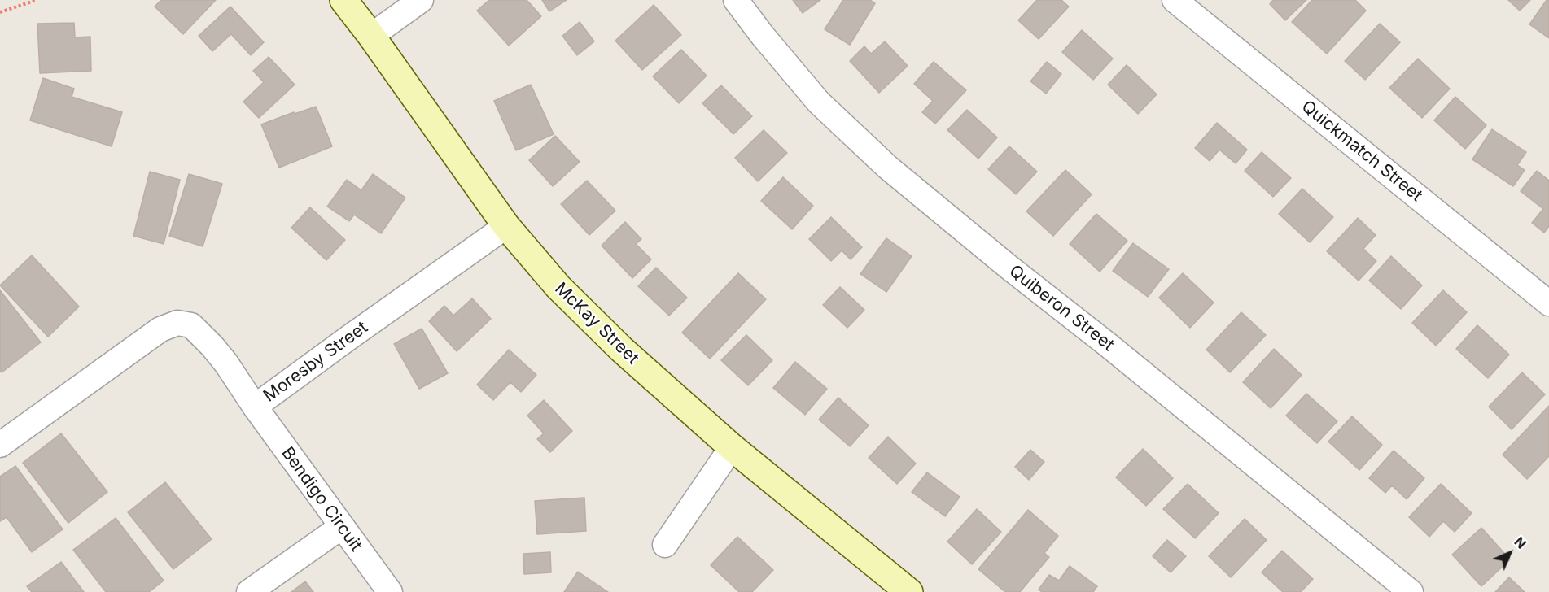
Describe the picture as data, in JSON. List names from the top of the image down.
{
  "streets": {
    "street": [
      "Quickmatch Street",
      "Quiberon Street",
      "McKay Street",
      "Moresby Street",
      "Bendigo Circuit"
    ]
  },
  "crossings": [
    ["McKay Street", "Moresby Street"],
    ["Moresby Street", "Bendigo Circuit"]
  ],
  "north": "top right"
}
